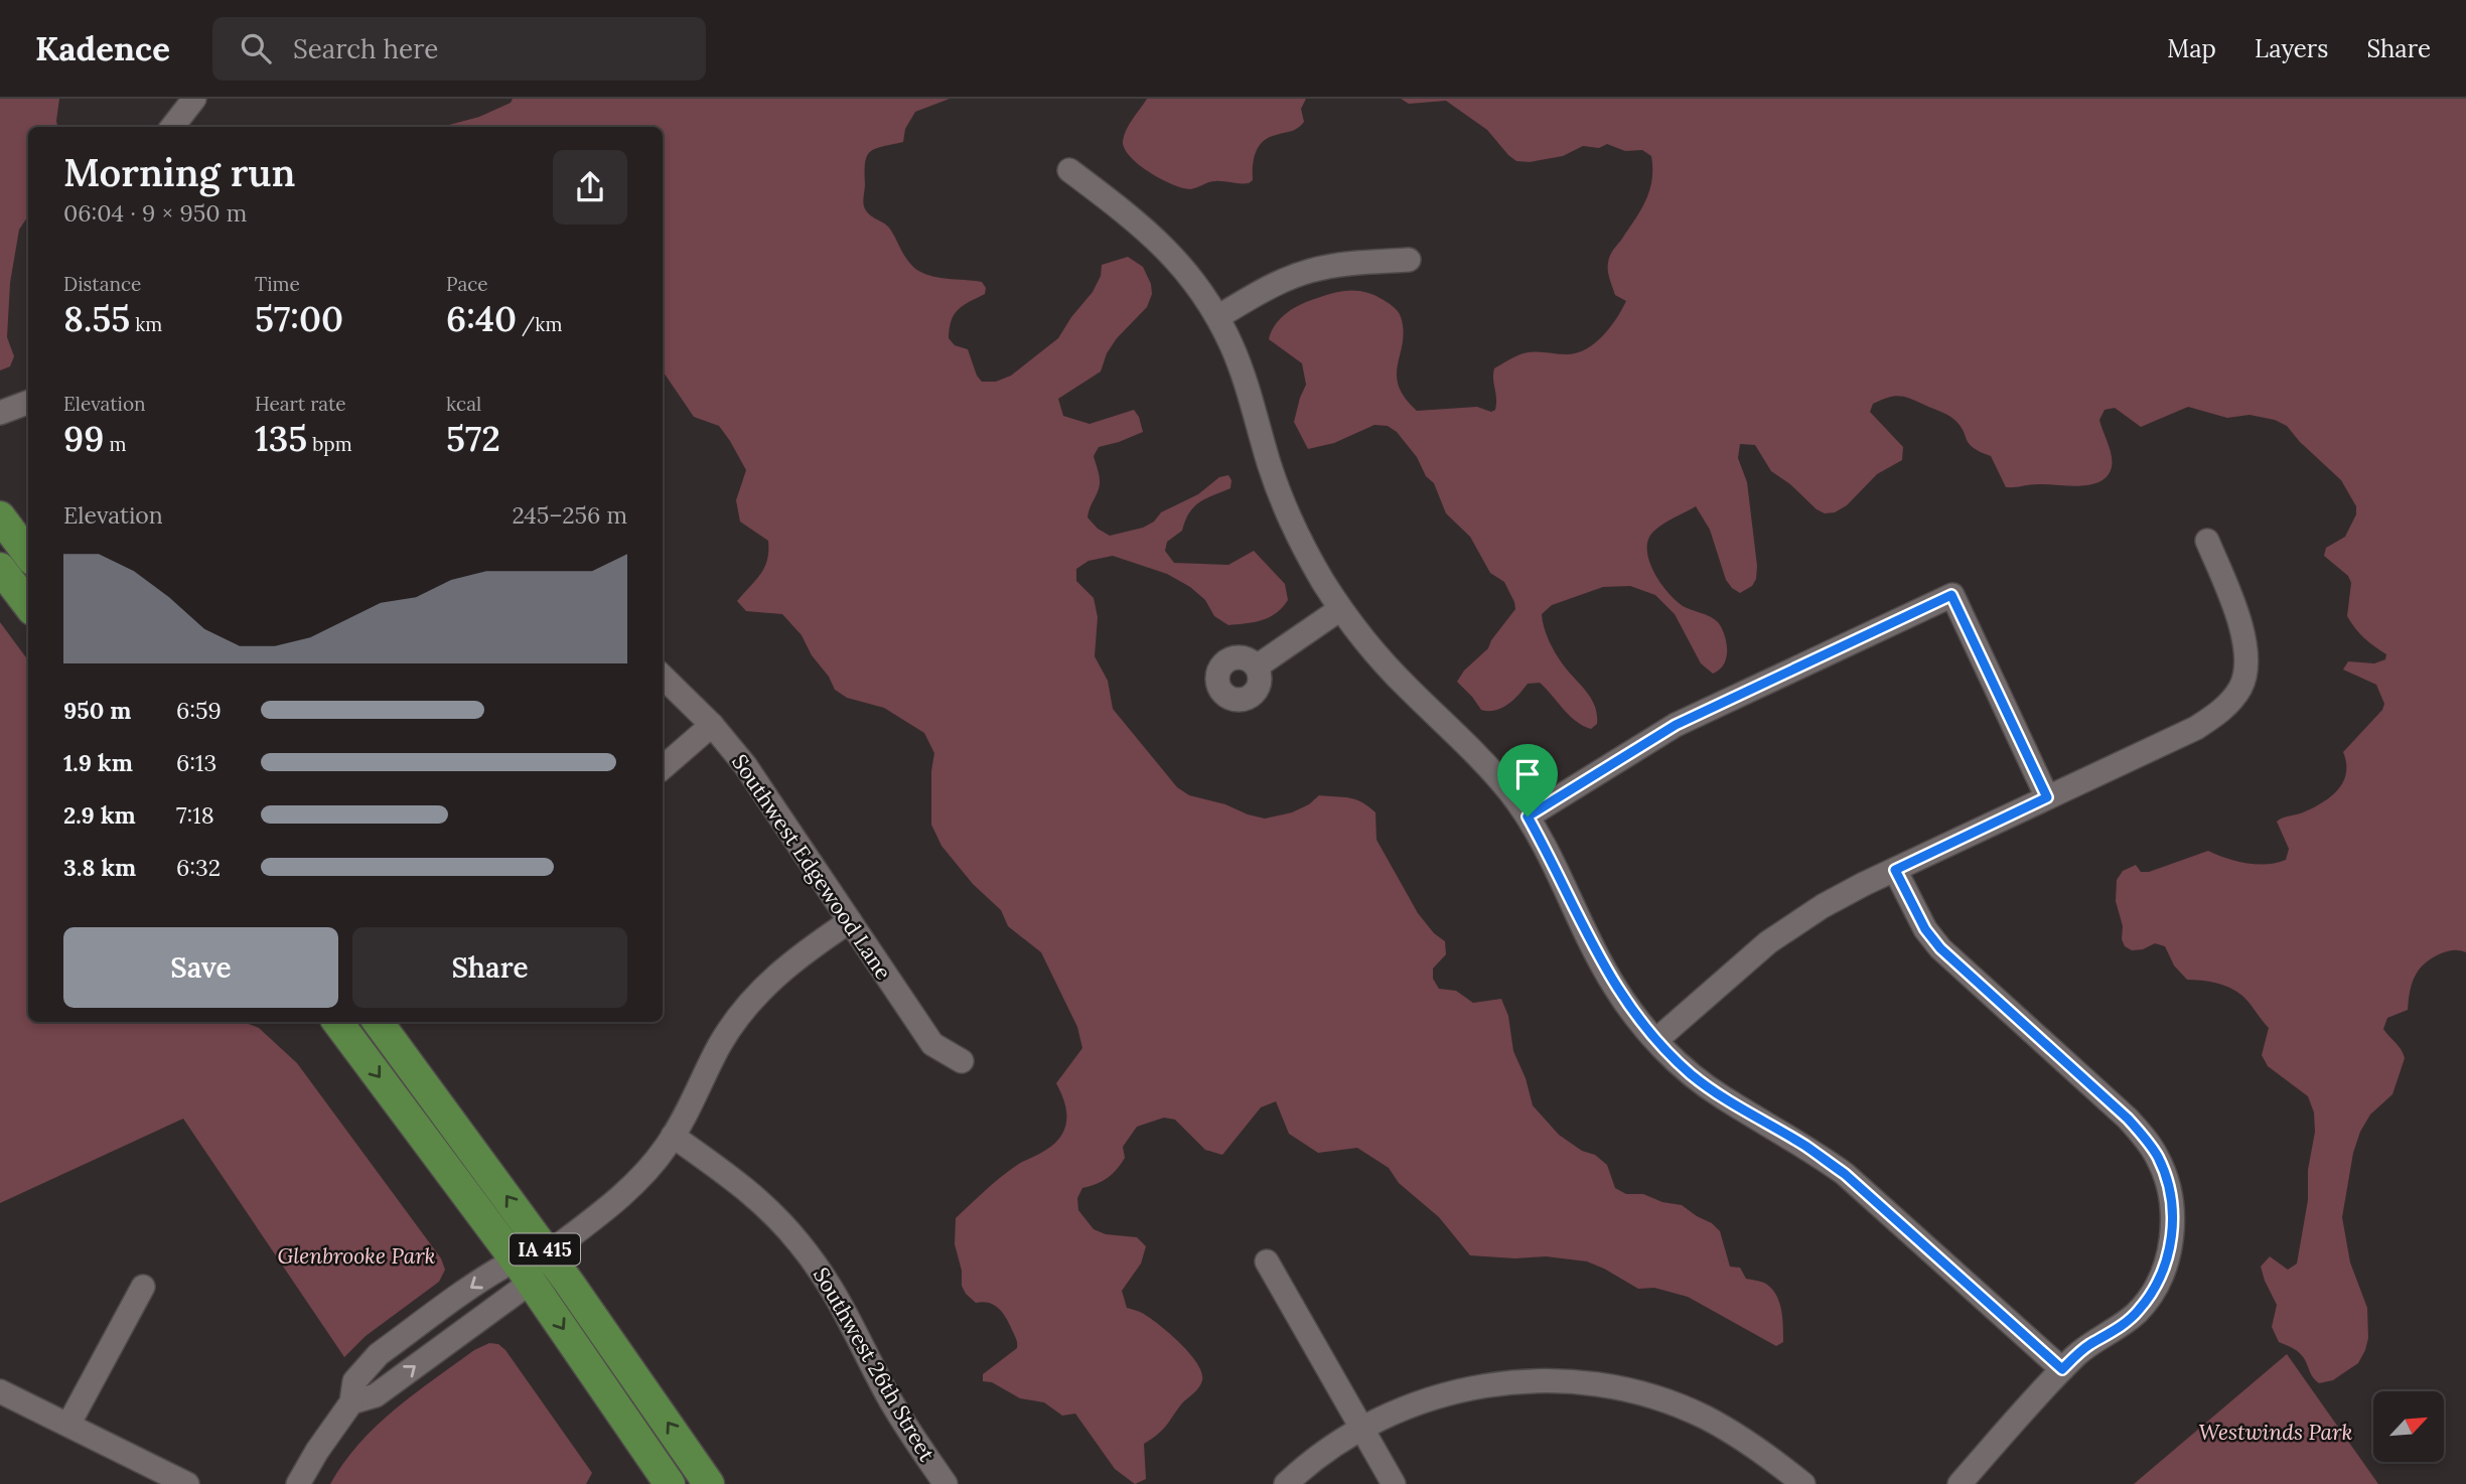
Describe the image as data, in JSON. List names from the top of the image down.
{
  "streets": {
    "main road": ["IA 415"],
    "street": ["Southwest Edgewood Lane", "Southwest 26th Street"]
  },
  "parks": ["Glenbrooke Park", "Westwinds Park"],
  "north": "top right",
  "page": {
    "header": "Kadence",
    "search": "Search here",
    "nav": ["Map", "Layers", "Share"],
    "heading": ["Morning run", "06:04 · 9 × 950 m"],
    "stats": [
      ["Distance", "8.55 km"],
      ["Time", "57:00"],
      ["Pace", "6:40 /km"],
      ["Elevation", "99 m"],
      ["Heart rate", "135 bpm"],
      ["kcal", "572"]
    ],
    "chart": ["Elevation", "245–256 m"],
    "list": [
      {
        "name": "950 m",
        "note": "6:59"
      },
      {
        "name": "1.9 km",
        "note": "6:13"
      },
      {
        "name": "2.9 km",
        "note": "7:18"
      },
      {
        "name": "3.8 km",
        "note": "6:32"
      }
    ],
    "buttons": ["Save", "Share"]
  }
}
